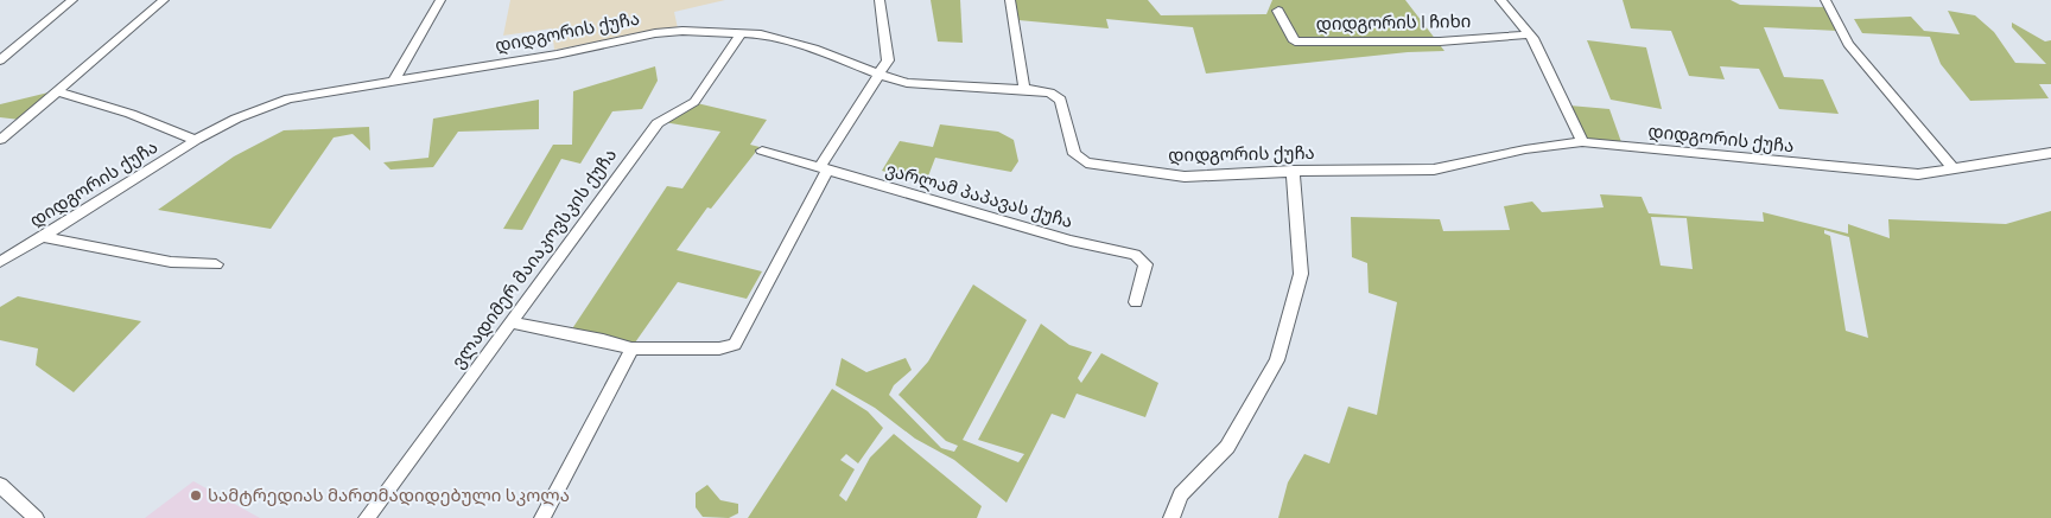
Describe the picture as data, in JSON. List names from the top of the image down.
{
  "streets": {
    "street": [
      "დიდგორის I ჩიხი",
      "დიდგორის ქუჩა",
      "ვარლამ პაპავას ქუჩა",
      "ვლადიმერ მაიაკოვსკის ქუჩა"
    ]
  },
  "crossings": [
    ["დიდგორის ქუჩა", "ვლადიმერ მაიაკოვსკის ქუჩა"]
  ],
  "places": ["სამტრედიას მართმადიდებული სკოლა"]
}
